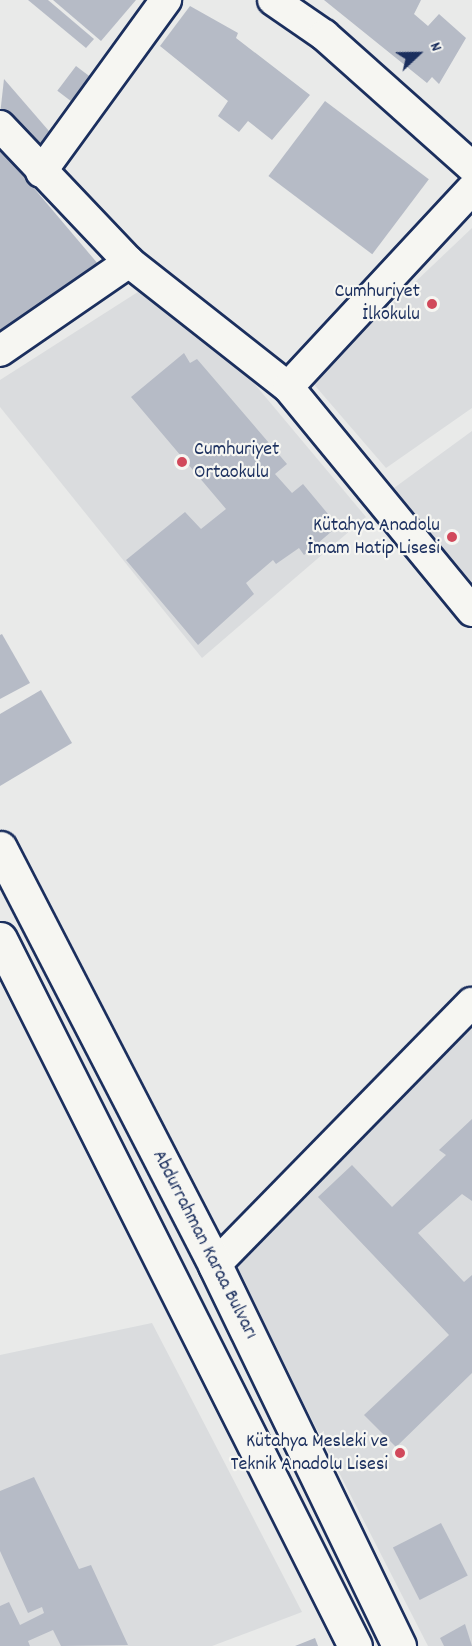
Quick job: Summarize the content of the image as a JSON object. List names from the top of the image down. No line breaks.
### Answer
{"streets":{"main road":["Abdurrahman Karaa Bulvarı"]},"places":["Cumhuriyet İlkokulu","Cumhuriyet Ortaokulu","Kütahya Anadolu İmam Hatip Lisesi","Kütahya Mesleki ve Teknik Anadolu Lisesi"],"north":"right"}
